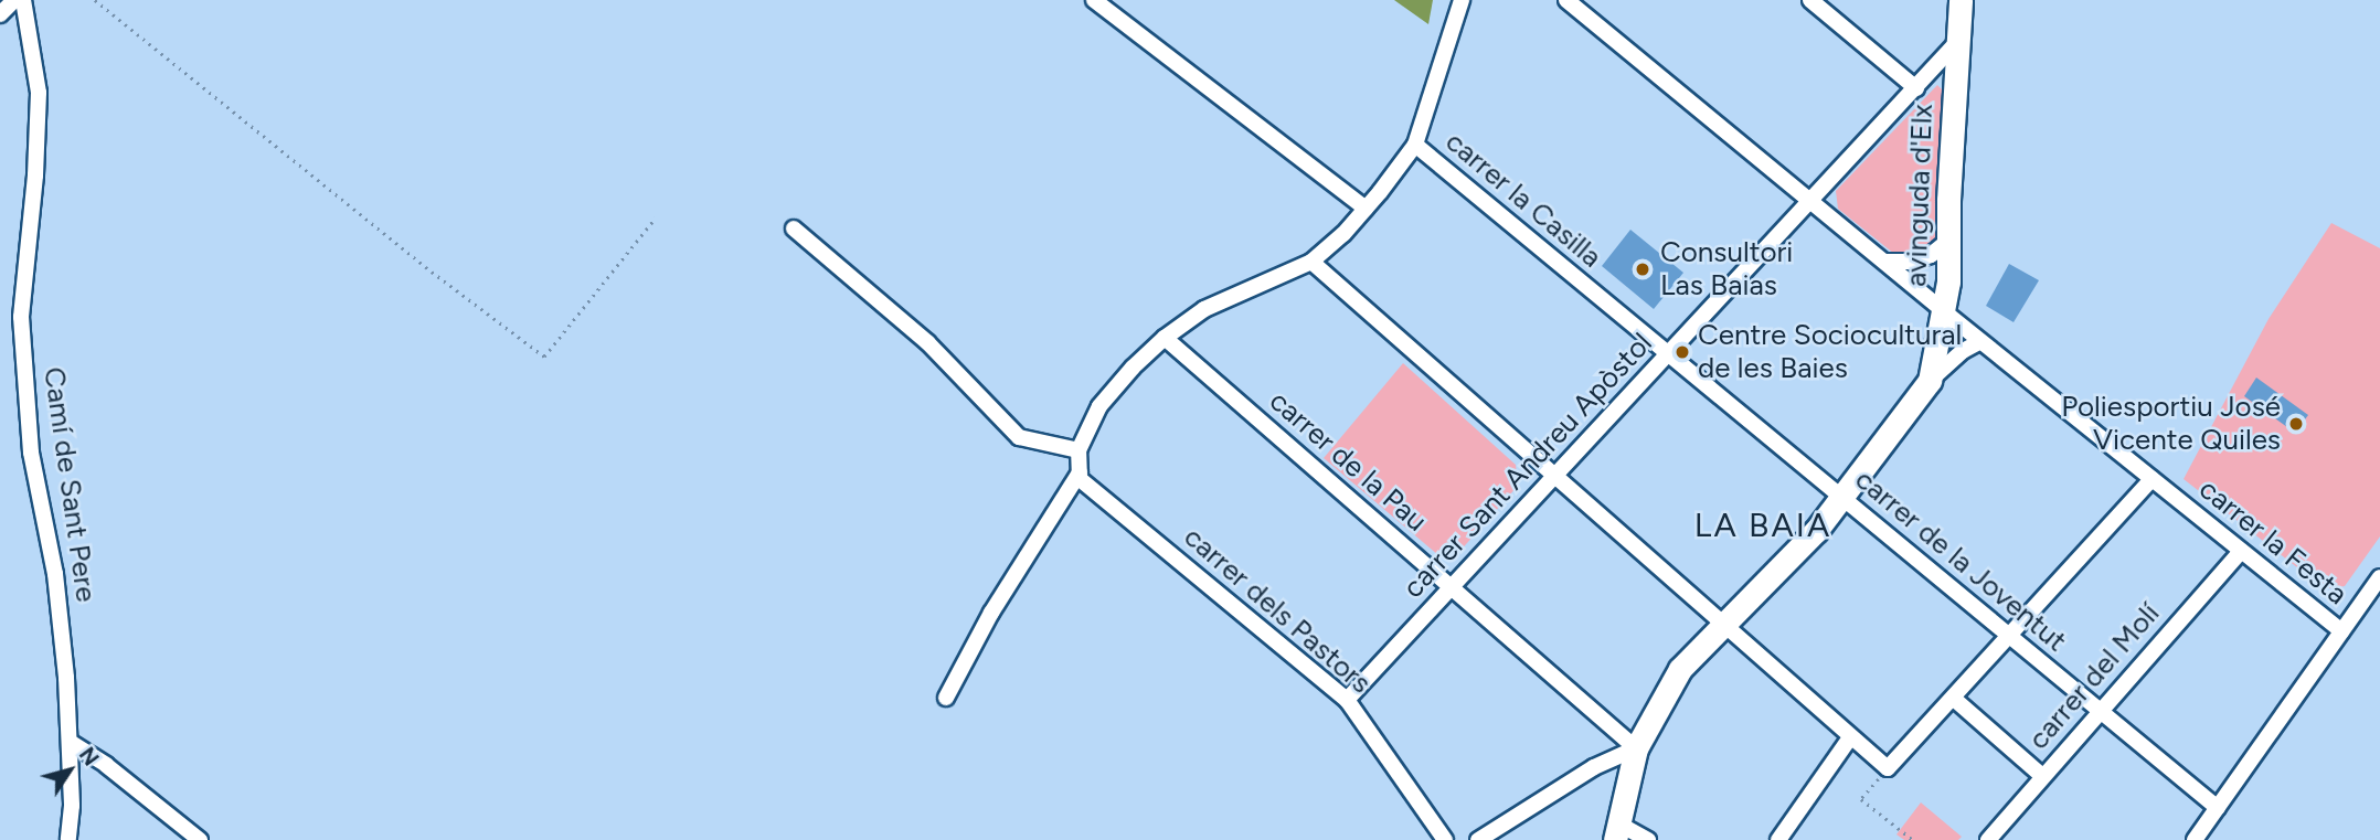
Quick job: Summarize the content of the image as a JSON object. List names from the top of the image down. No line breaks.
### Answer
{"streets":{"main road":["avinguda d'Elx"],"street":["carrer la Casilla","carrer de la Pau","carrer Sant Andreu Apòstol","Camí de Sant Pere","carrer la Festa","carrer de la Joventut","carrer dels Pastors","carrer del Molí"]},"crossings":[["avinguda d'Elx","carrer de la Pau"],["avinguda d'Elx","carrer Sant Andreu Apòstol"],["avinguda d'Elx","carrer la Festa"],["avinguda d'Elx","carrer de la Joventut"],["carrer la Casilla","carrer Sant Andreu Apòstol"],["carrer la Casilla","carrer de la Joventut"],["carrer de la Pau","carrer Sant Andreu Apòstol"],["carrer Sant Andreu Apòstol","carrer la Festa"],["carrer Sant Andreu Apòstol","carrer de la Joventut"],["carrer Sant Andreu Apòstol","carrer dels Pastors"],["carrer la Festa","carrer del Molí"],["carrer de la Joventut","carrer del Molí"]],"districts":["LA BAIA"],"places":["Consultori Las Baias","Centre Sociocultural de les Baies","Poliesportiu José Vicente Quiles"],"north":"top right"}
